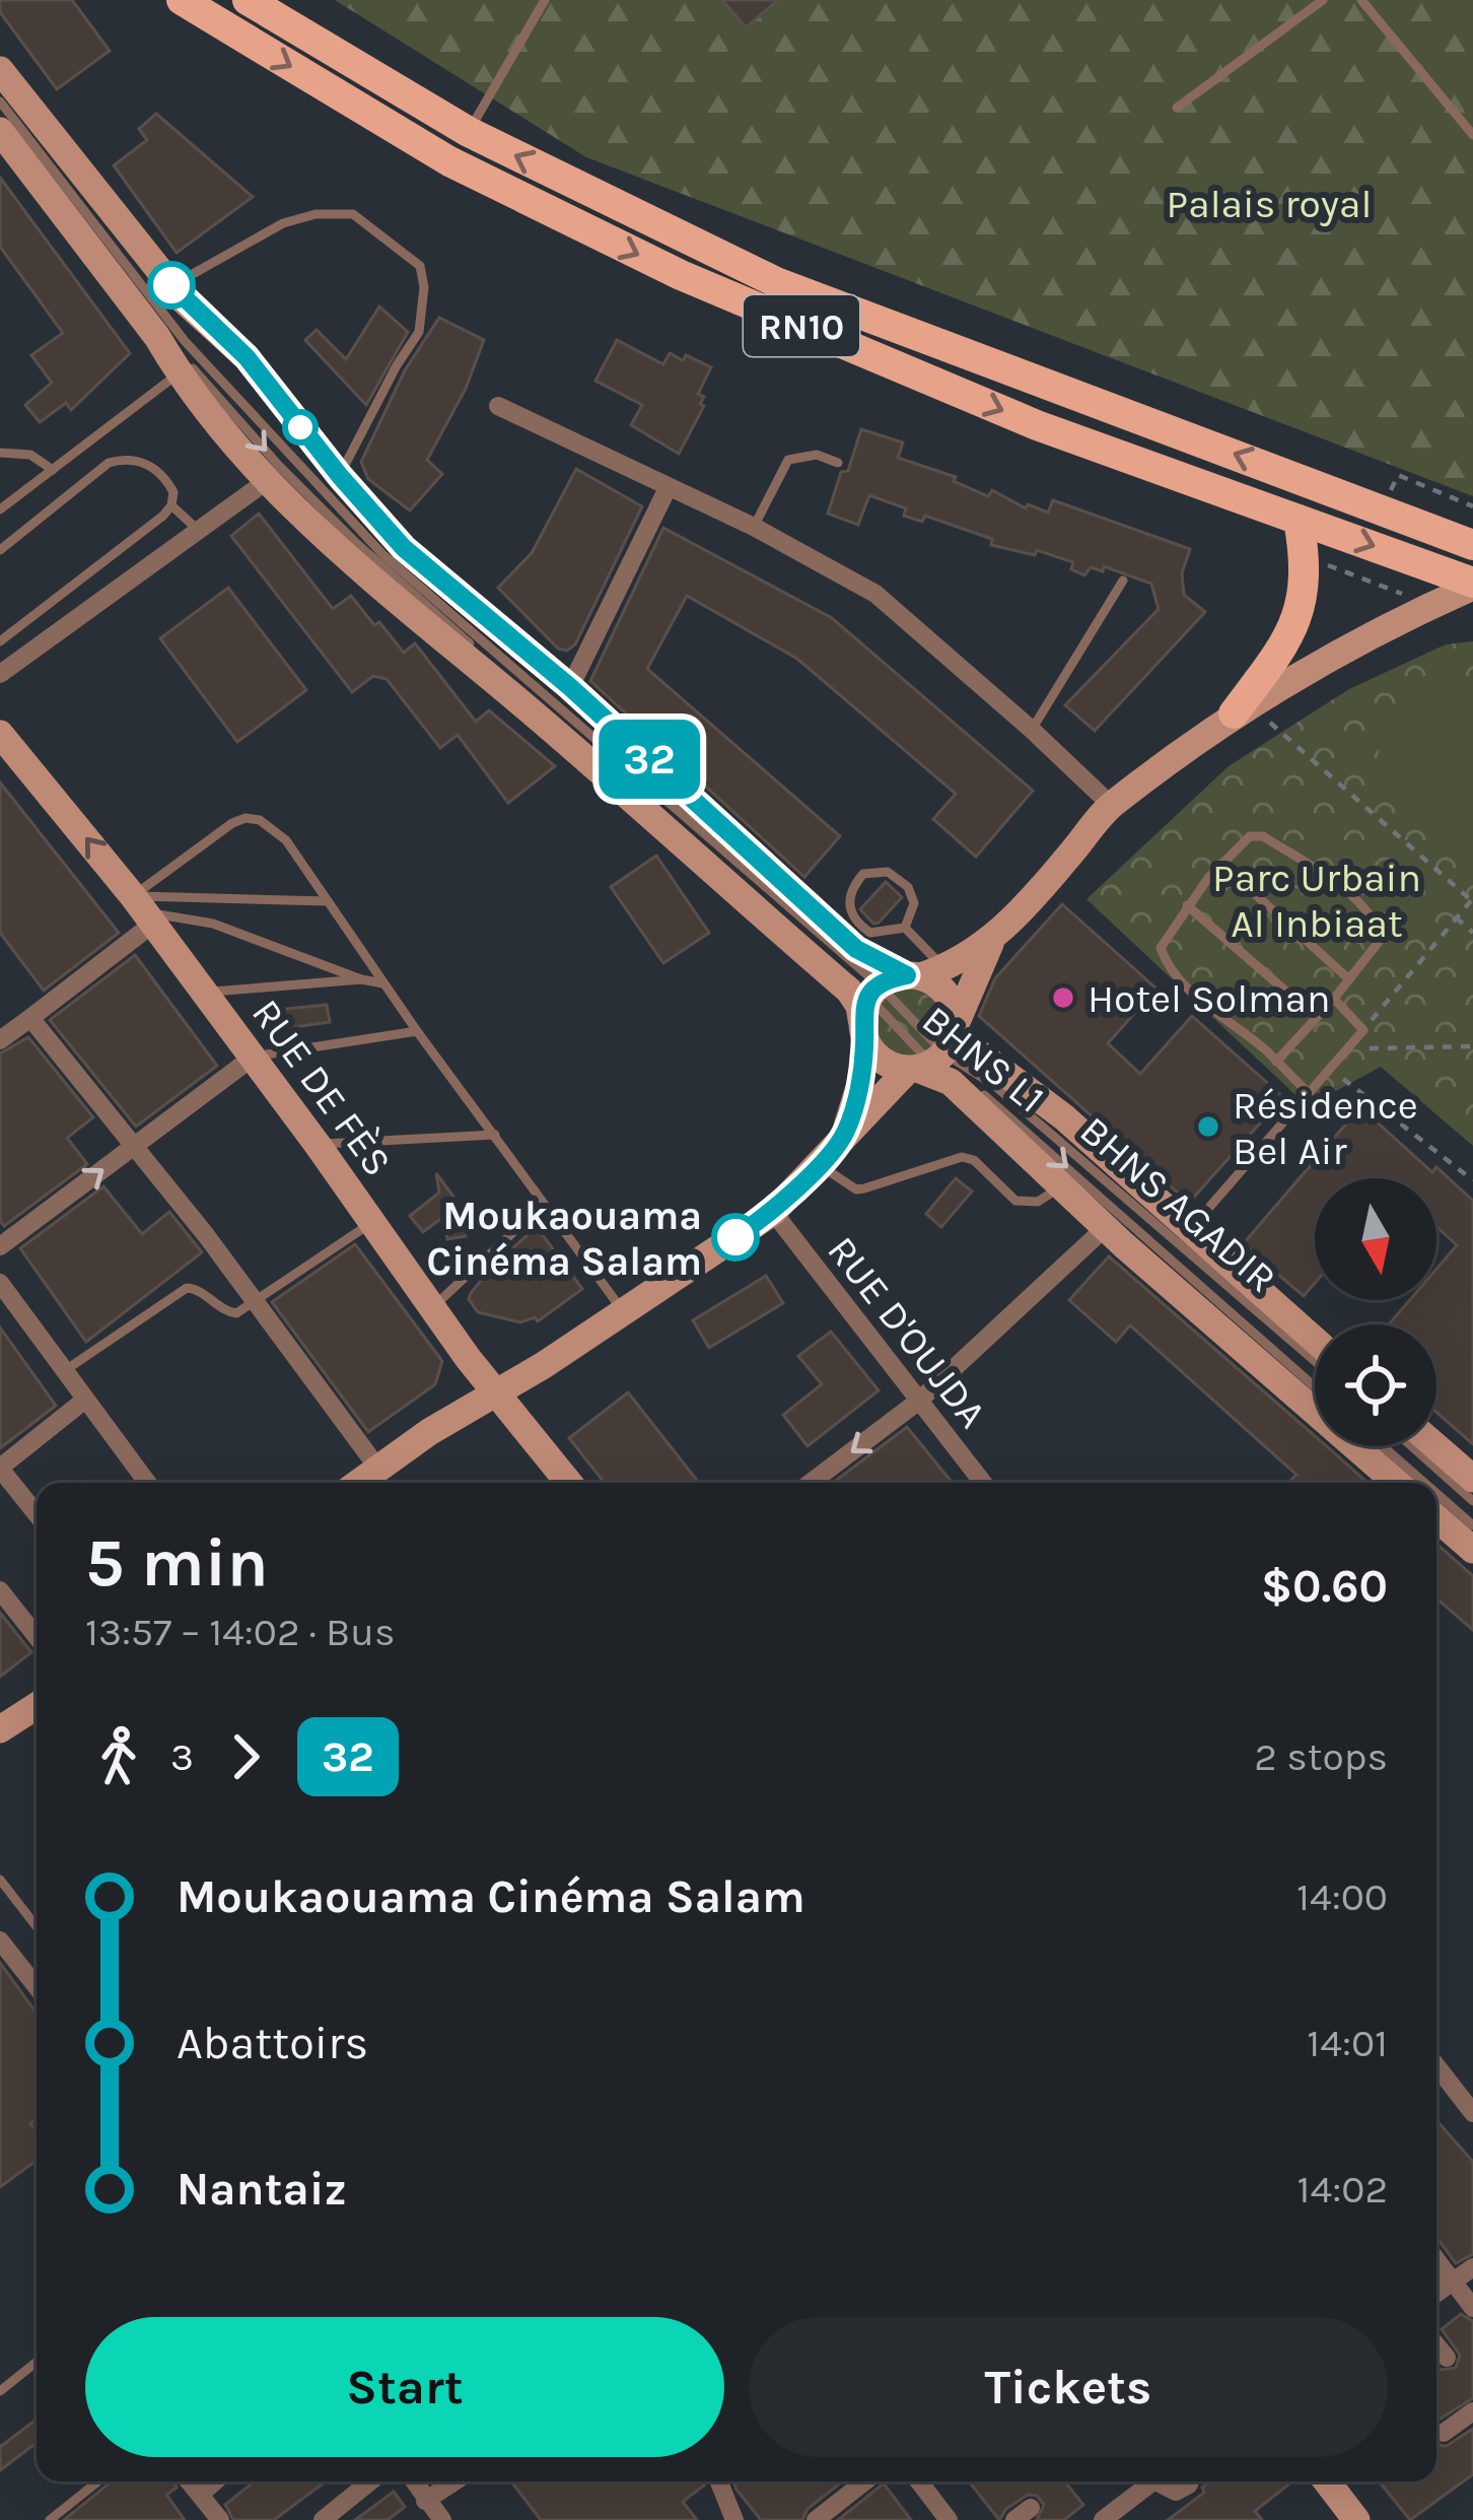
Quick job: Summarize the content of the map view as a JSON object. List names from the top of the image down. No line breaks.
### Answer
{"streets":{"main road":["RN10"],"street":["RUE DE FÈS","RUE D'OUJDA"],"lane":["BHNS L1","BHNS AGADIR"]},"crossings":[["BHNS L1","BHNS AGADIR"]],"one_way":["BHNS L1"],"parks":["Palais royal","Parc Urbain Al Inbiaat"],"places":["Hotel Solman","Résidence Bel Air","Moukaouama Cinéma Salam"],"lines":["bus line 32"],"north":"bottom","page":{"on_map":"32","heading":["5 min","13:57 – 14:02 · Bus","$0.60"],"legs":["3","32","2 stops"],"list":[{"name":"Moukaouama Cinéma Salam","value":"14:00"},{"name":"Abattoirs","value":"14:01"},{"name":"Nantaiz","value":"14:02"}],"buttons":["Start","Tickets"]}}
